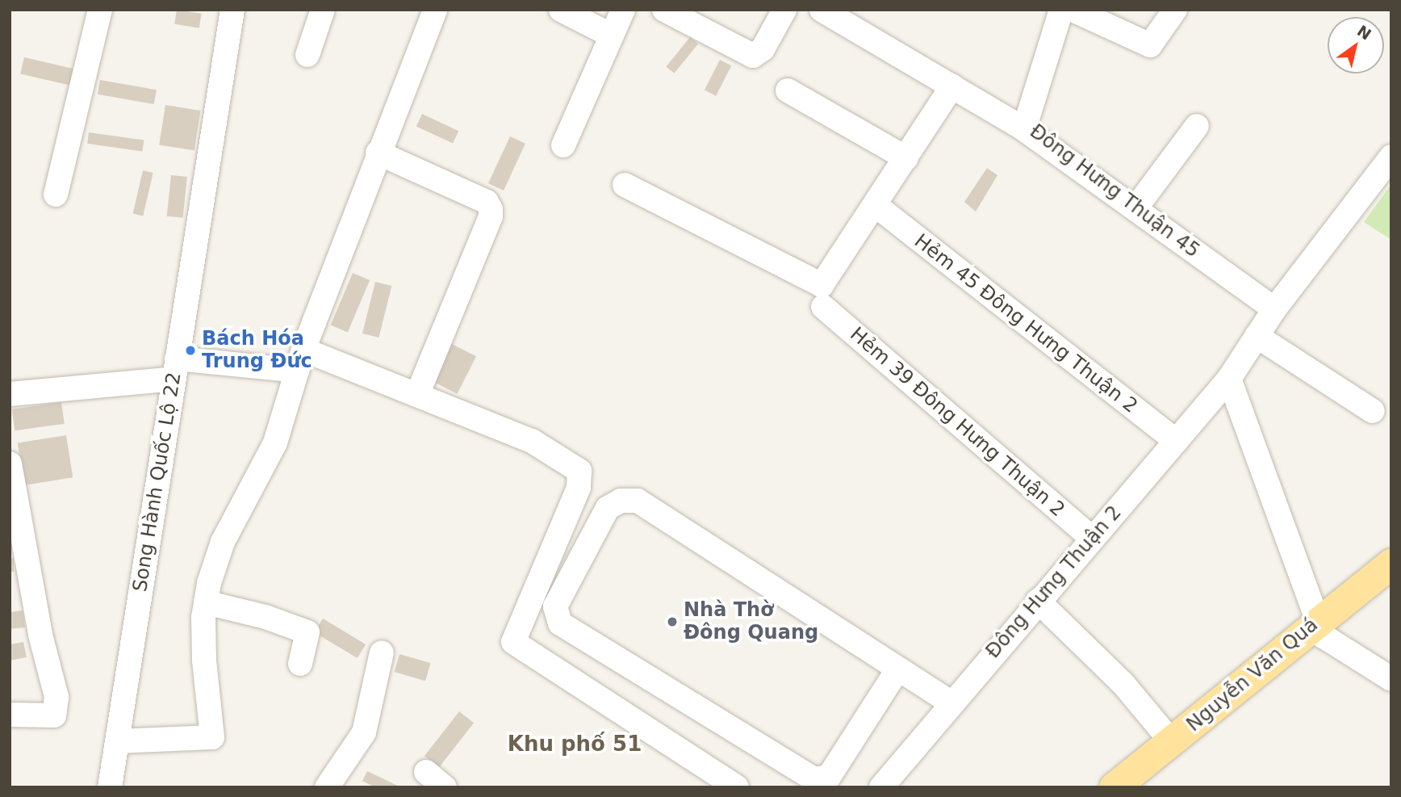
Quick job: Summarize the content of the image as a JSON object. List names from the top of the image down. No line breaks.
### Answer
{"streets":{"main road":["Nguyễn Văn Quá"],"street":["Đông Hưng Thuận 45","Hẻm 45 Đông Hưng Thuận 2","Hẻm 39 Đông Hưng Thuận 2","Song Hành Quốc Lộ 22","Đông Hưng Thuận 2"]},"crossings":[["Đông Hưng Thuận 45","Đông Hưng Thuận 2"],["Hẻm 45 Đông Hưng Thuận 2","Đông Hưng Thuận 2"],["Hẻm 39 Đông Hưng Thuận 2","Đông Hưng Thuận 2"]],"districts":["Khu phố 51"],"places":["Bách Hóa Trung Đức","Nhà Thờ Đông Quang"],"north":"top right"}
